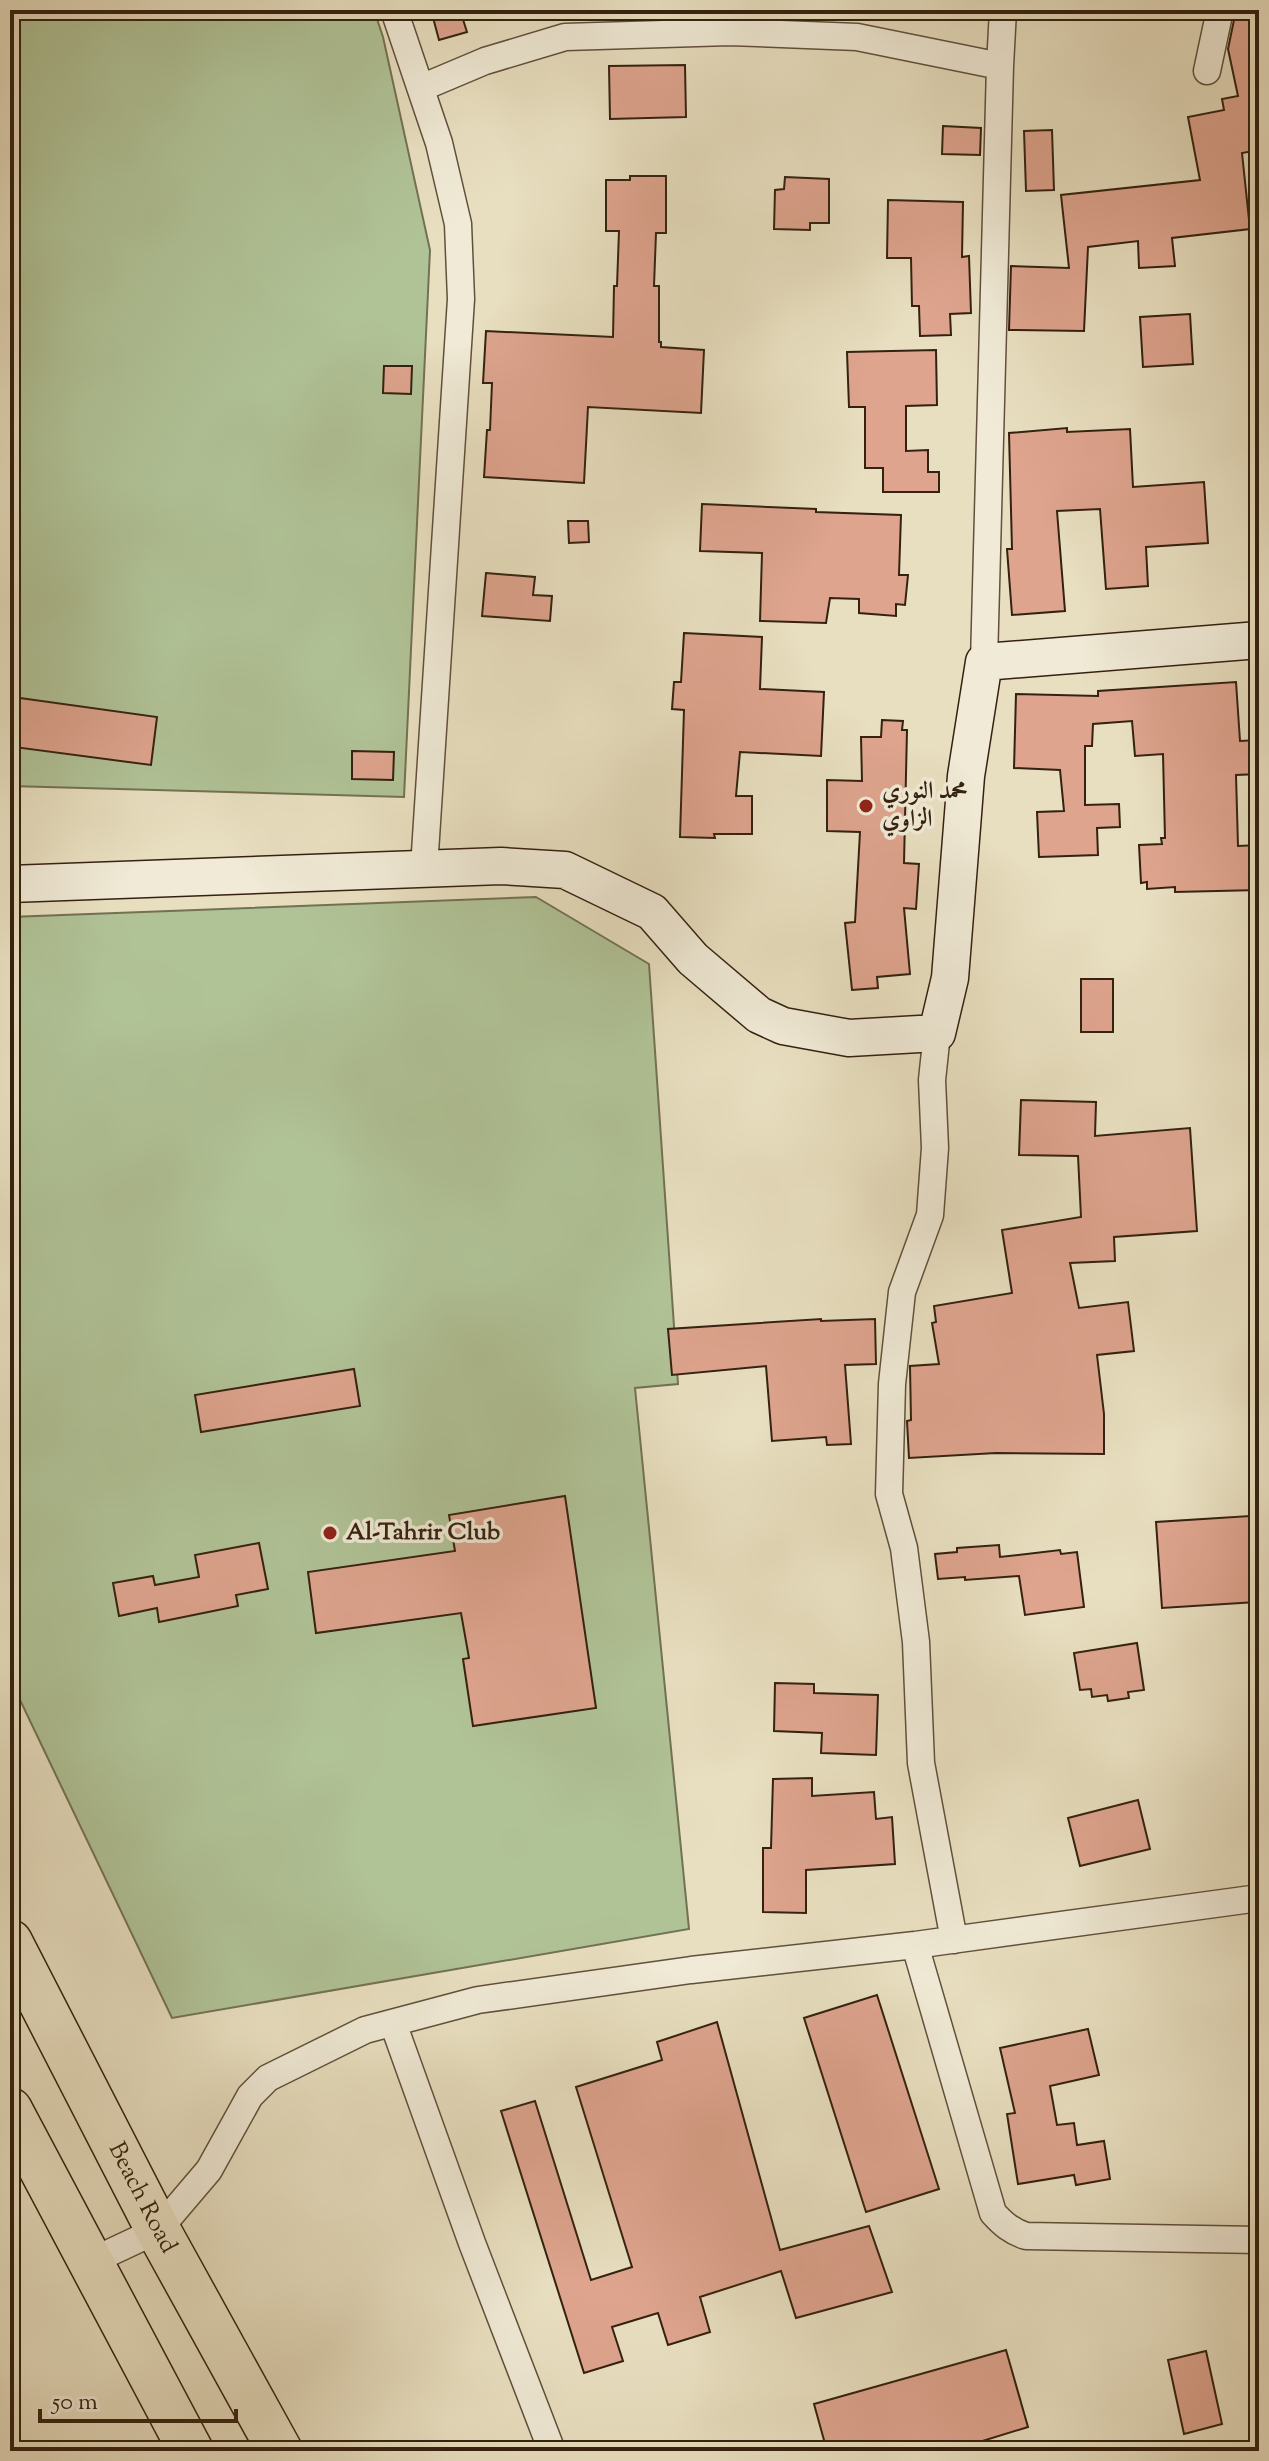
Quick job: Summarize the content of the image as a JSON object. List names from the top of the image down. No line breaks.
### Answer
{"streets":{"highway":["Beach Road"]},"places":["محمد النوري الزاوي","Al-Tahrir Club"],"scale_bar":"50 m"}
